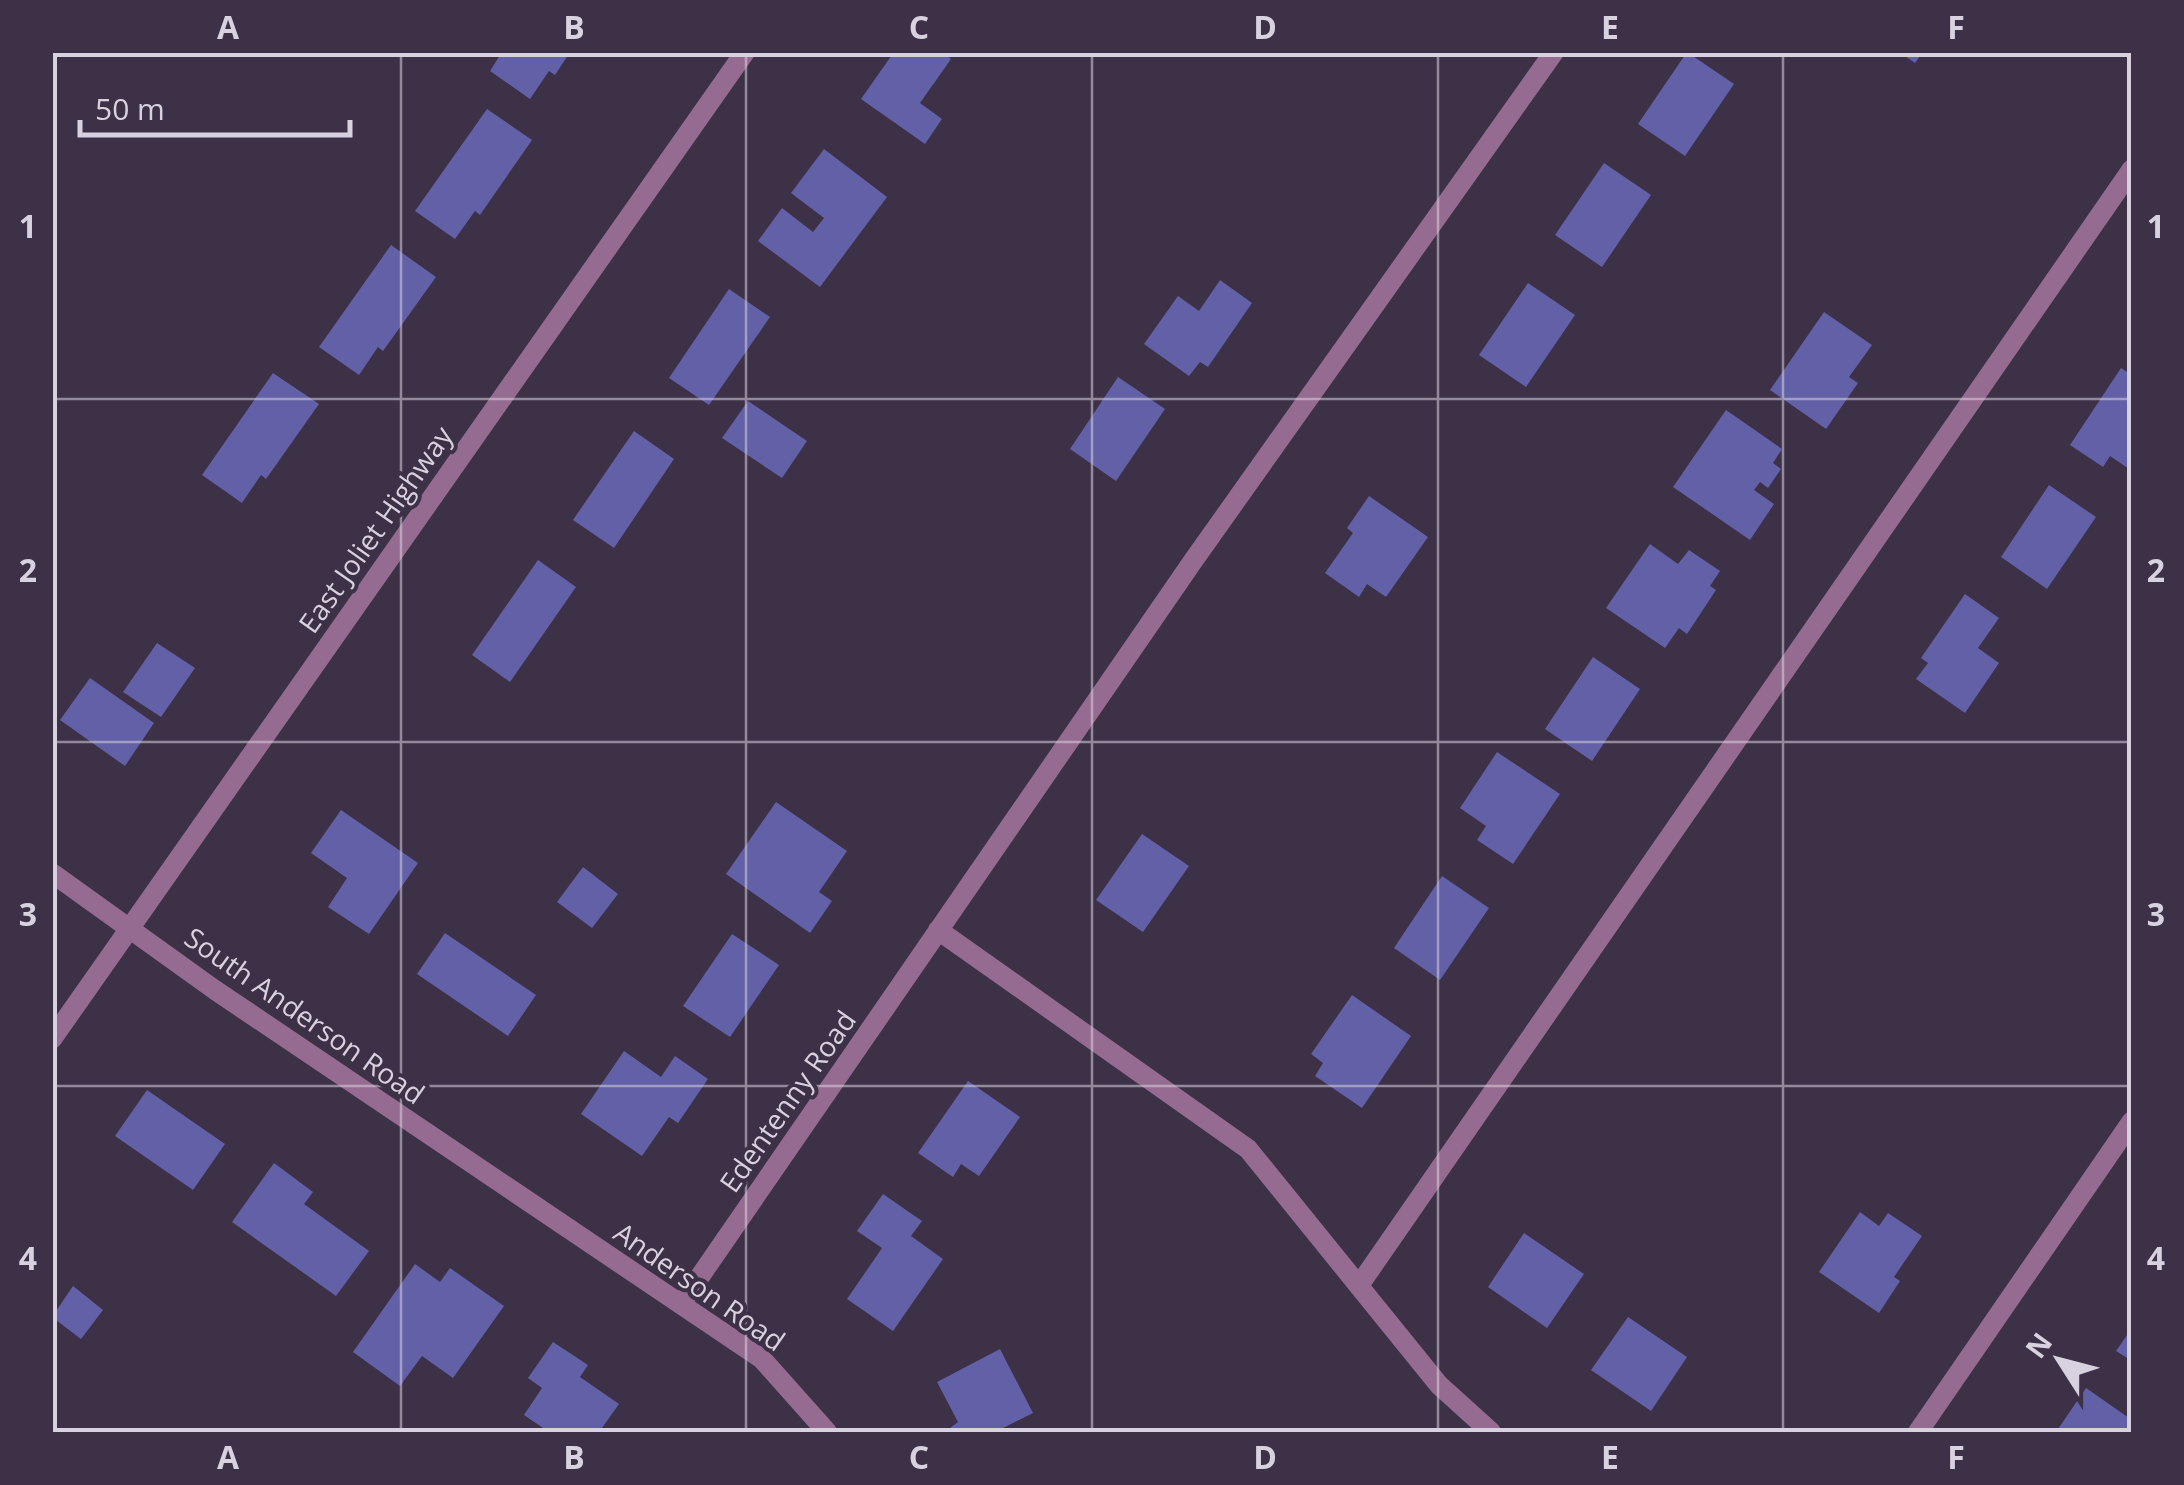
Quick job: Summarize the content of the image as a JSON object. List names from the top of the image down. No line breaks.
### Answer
{"streets":{"street":["East Joliet Highway","South Anderson Road","Edentenny Road","Anderson Road"]},"crossings":[["East Joliet Highway","South Anderson Road"],["South Anderson Road","Anderson Road"],["Edentenny Road","Anderson Road"]],"scale_bar":"50 m","north":"top left","grid":{"columns":["A","B","C","D","E","F"],"rows":["1","2","3","4"]}}
